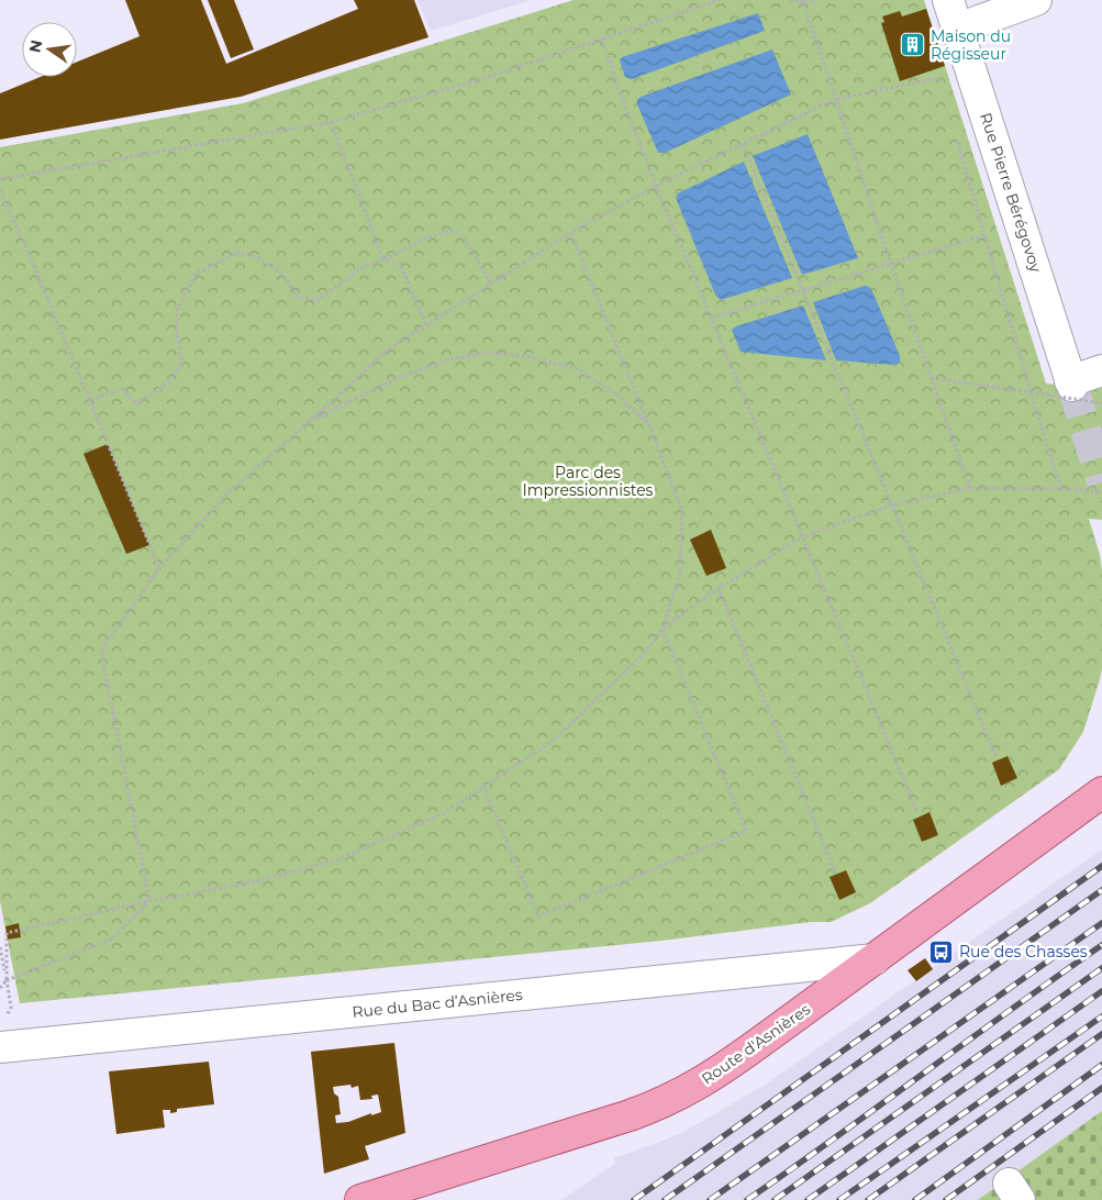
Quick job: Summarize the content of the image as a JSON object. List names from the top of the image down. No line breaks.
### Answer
{"streets":{"main road":["Route d'Asnières"],"street":["Rue Pierre Bérégovoy","Rue du Bac d’Asnières"]},"crossings":[["Rue du Bac d’Asnières","Route d'Asnières"]],"parks":["Parc des Impressionnistes"],"places":{"building":["Maison du Régisseur"],"bus stop":["Rue des Chasses"]},"north":"left"}
